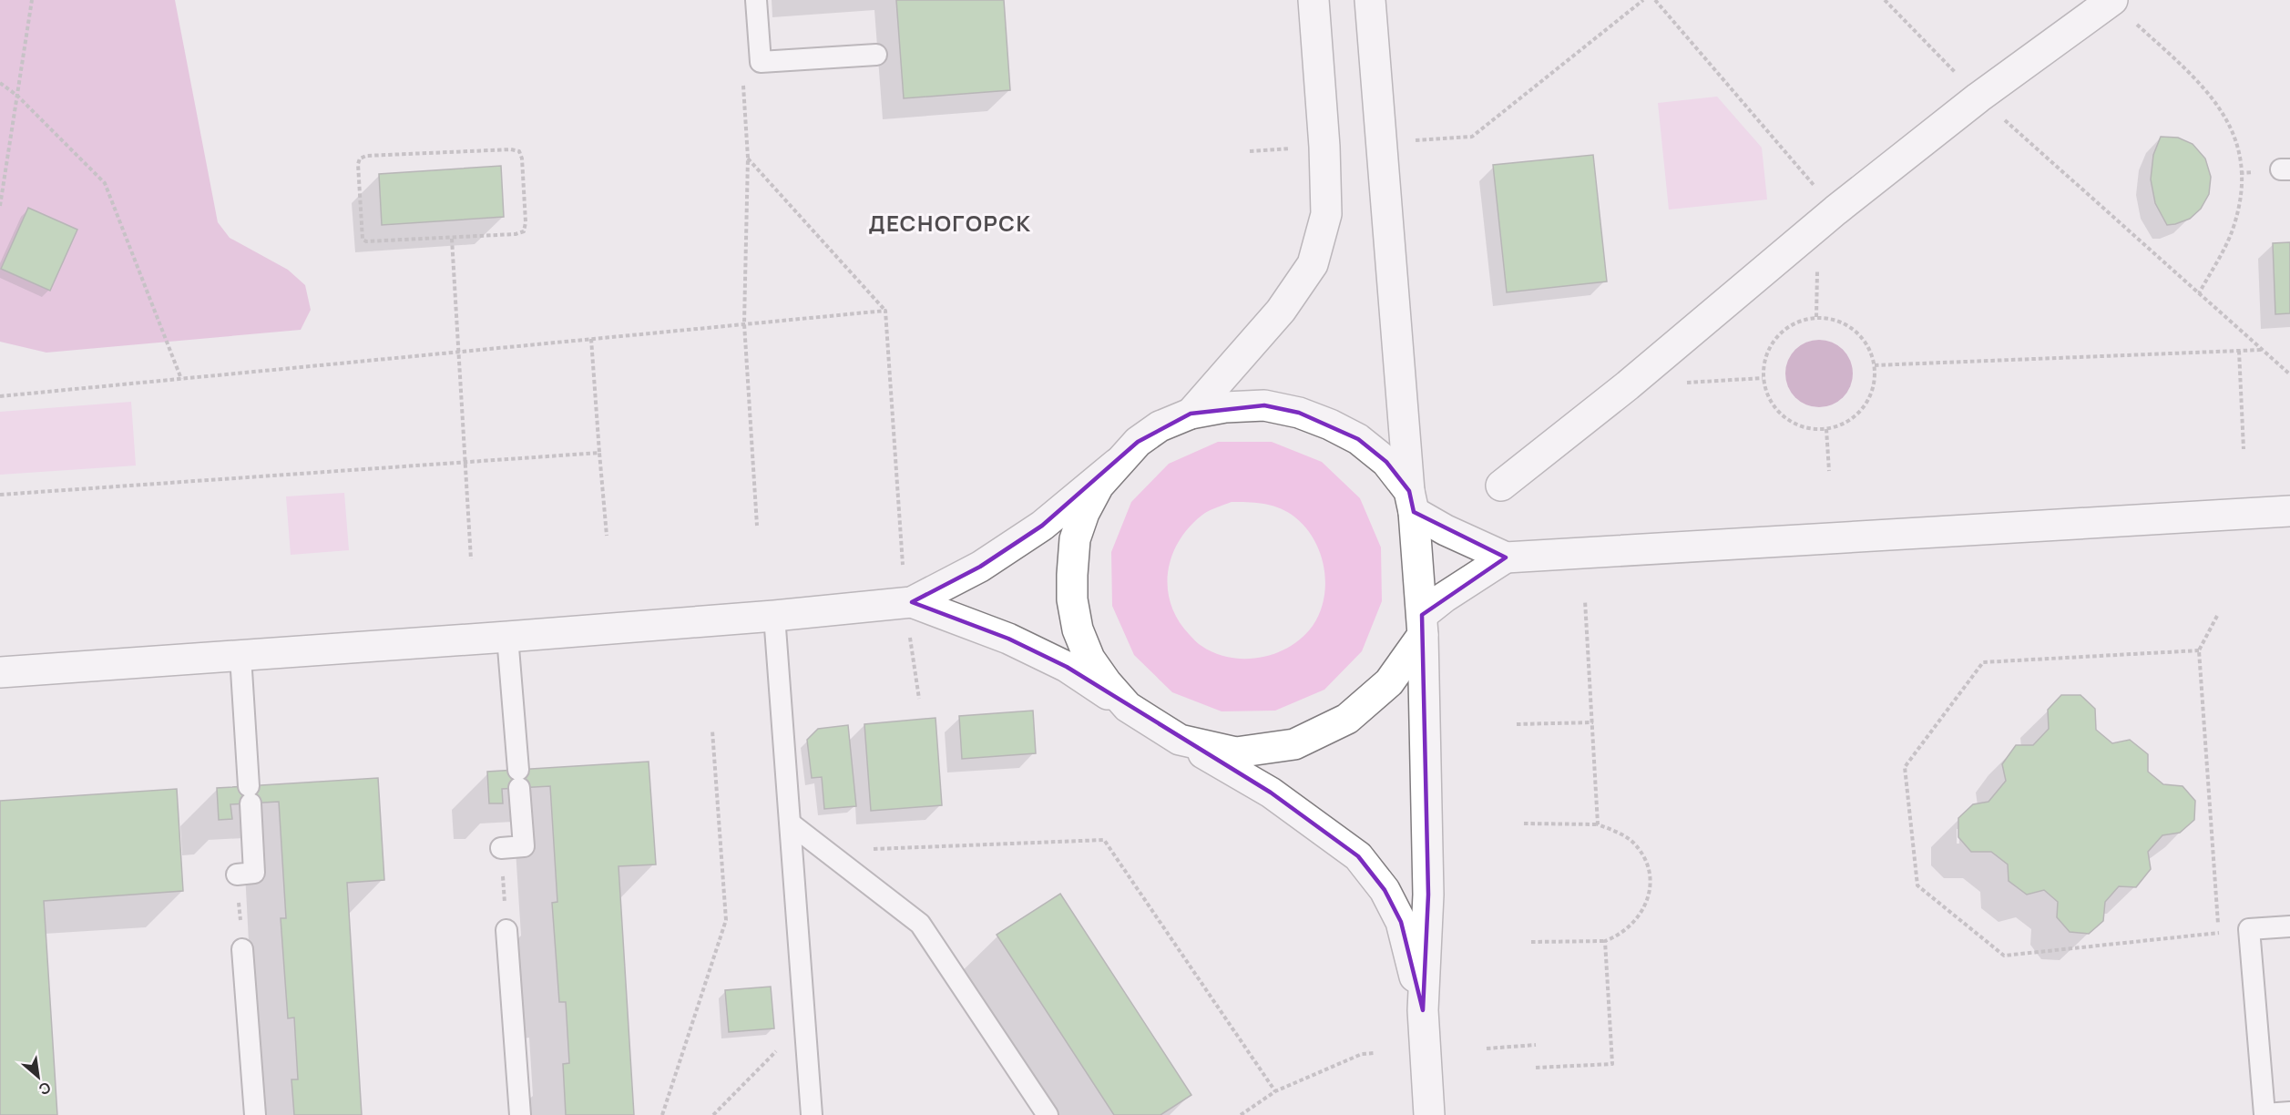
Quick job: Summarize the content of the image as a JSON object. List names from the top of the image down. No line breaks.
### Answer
{"districts":["ДЕСНОГОРСК"],"north":"bottom right"}
